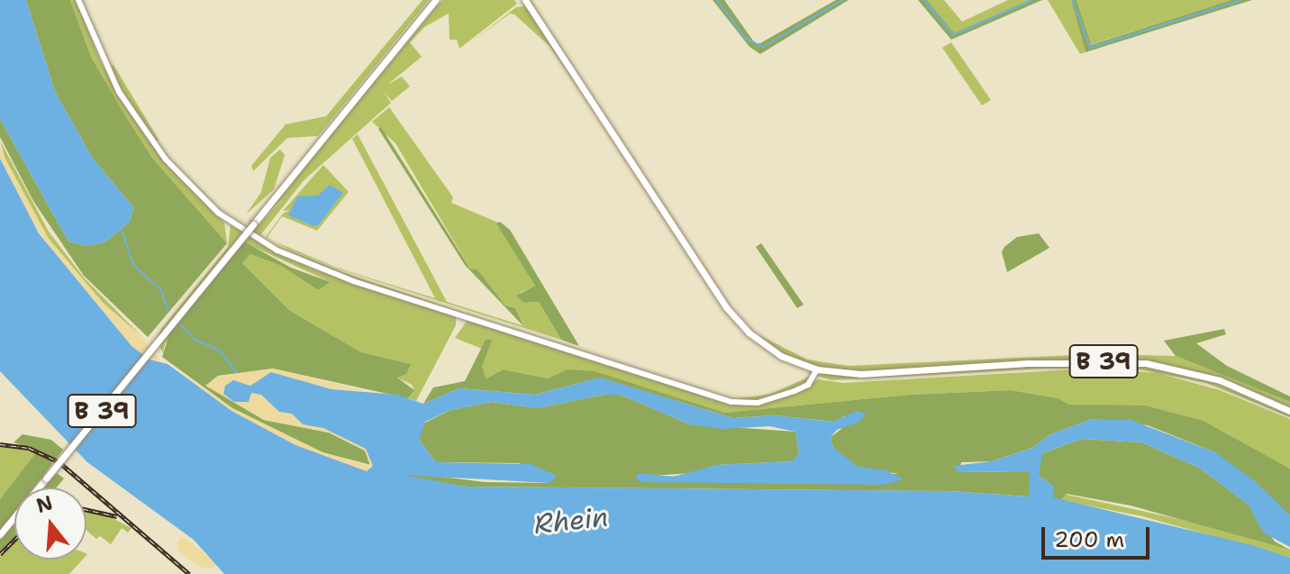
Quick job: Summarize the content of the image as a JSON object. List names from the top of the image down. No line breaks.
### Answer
{"streets":{"main road":["B 39"]},"water":["Rhein"],"scale_bar":"200 m","north":"top"}
